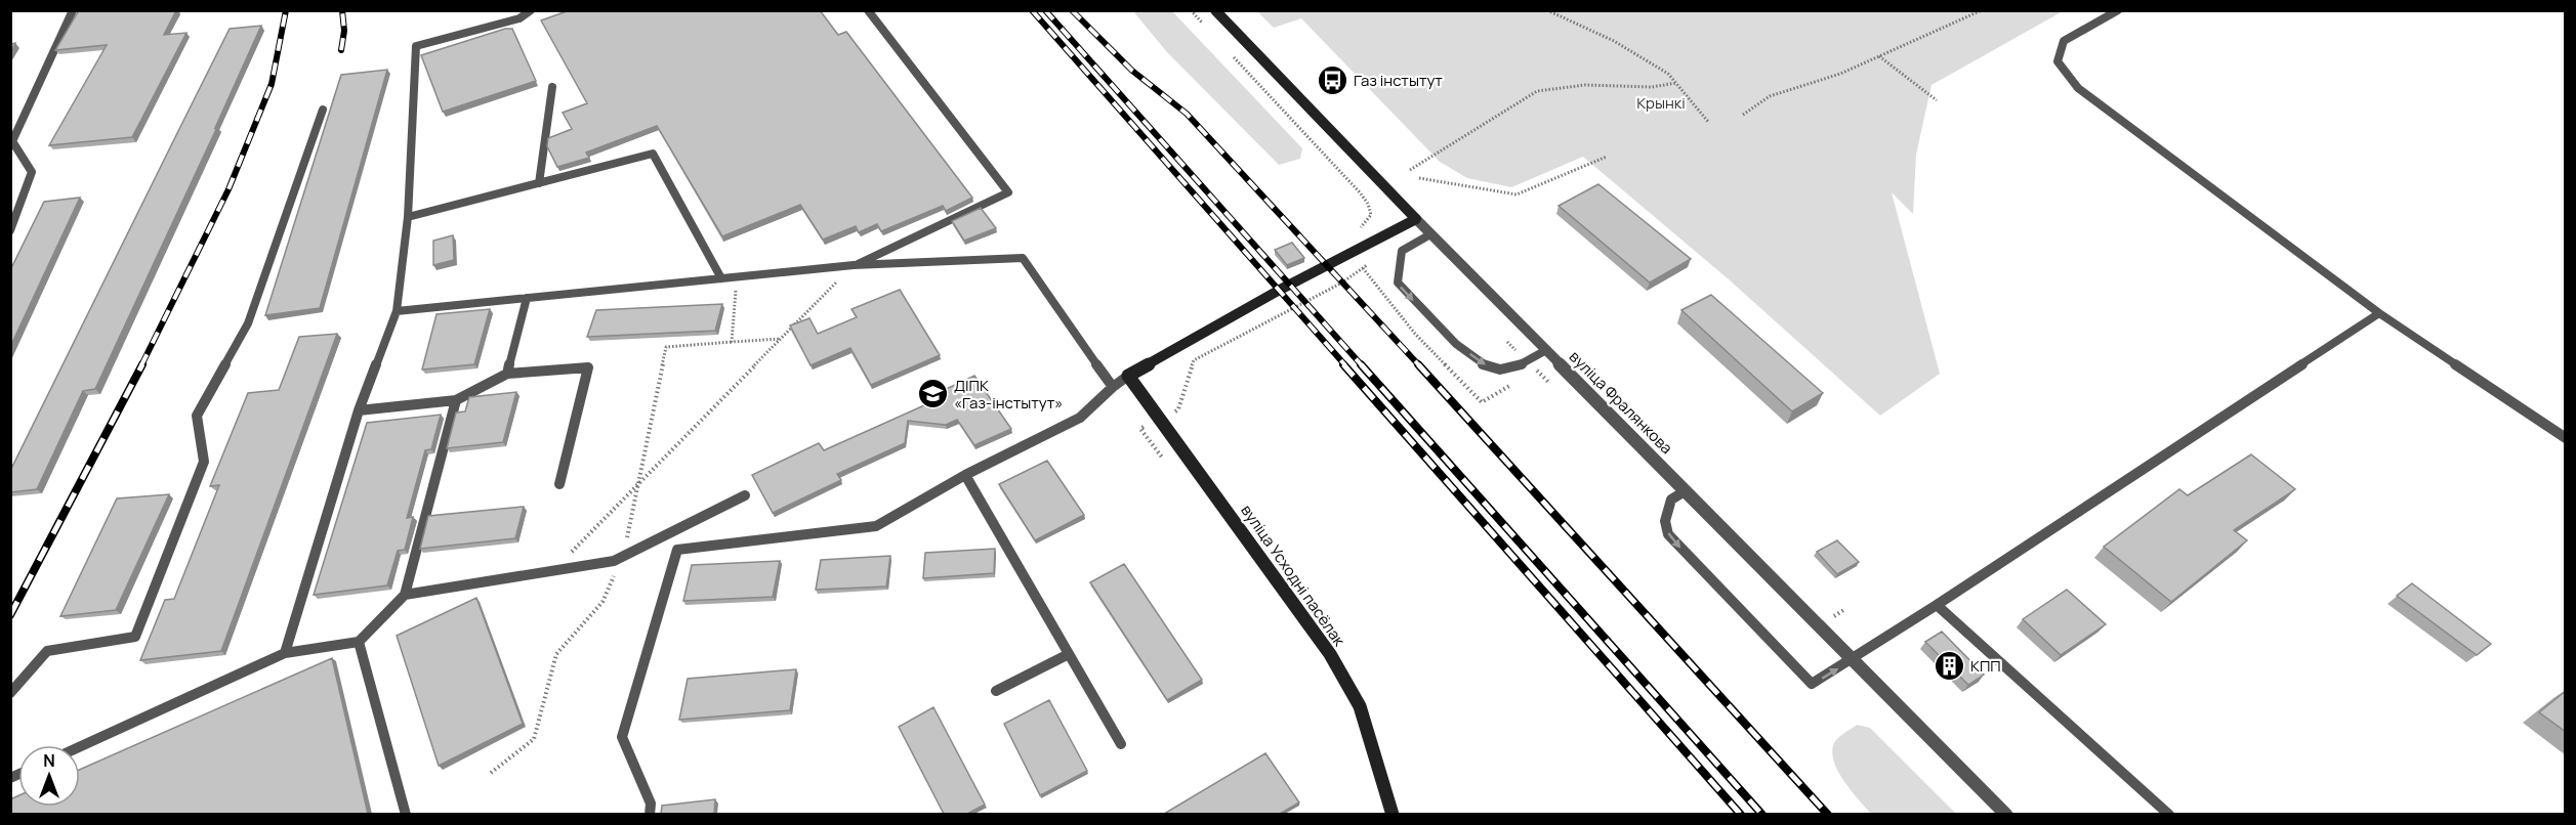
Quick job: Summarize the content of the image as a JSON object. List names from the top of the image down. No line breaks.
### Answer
{"streets":{"main road":["вуліца Фралянкова","вуліца Усходні пасёлак"]},"parks":["Крынкі"],"places":{"bus stop":["Газ інстытут"],"school or university":["ДІПК «Газ-інстытут»"],"building":["КПП"]},"north":"top"}
